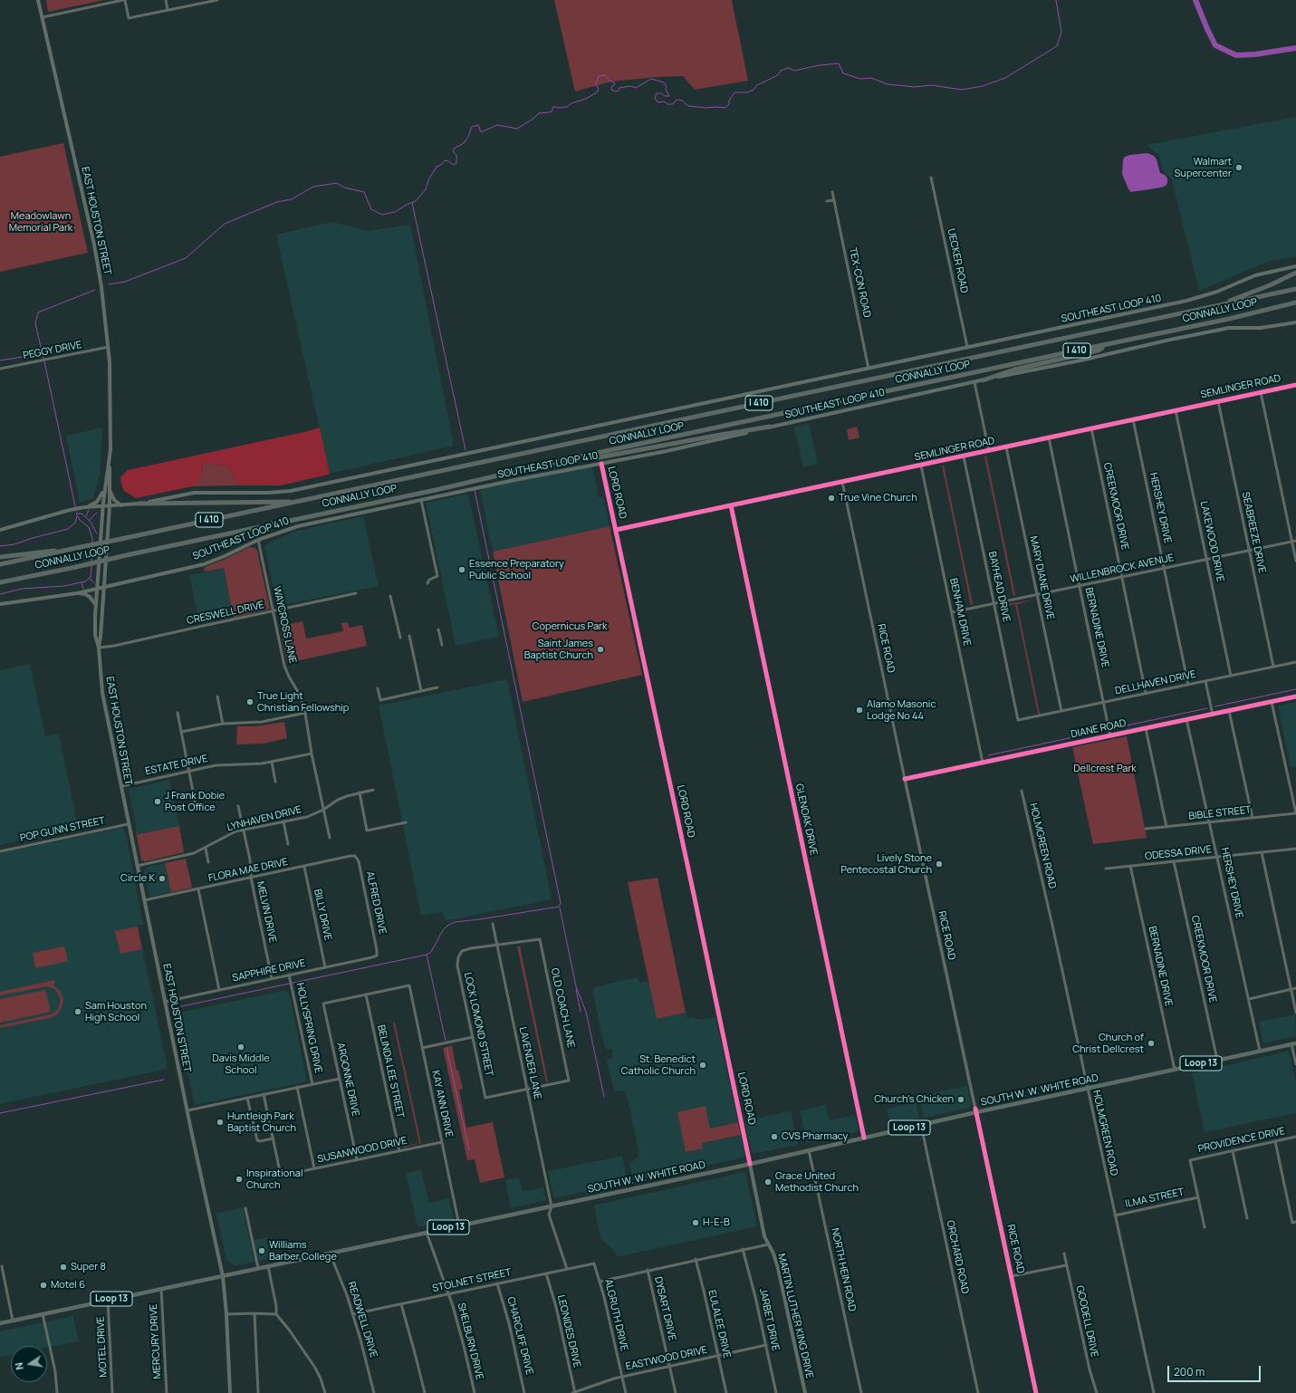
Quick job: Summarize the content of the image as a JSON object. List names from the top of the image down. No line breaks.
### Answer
{"streets":{"highway":["CONNALLY LOOP","I 410"],"main road":["EAST HOUSTON STREET","SOUTHEAST LOOP 410","LORD ROAD","Loop 13","SOUTH W. W. WHITE ROAD","MARTIN LUTHER KING DRIVE"],"street":["UECKER ROAD","TEX-CON ROAD","PEGGY DRIVE","SEMLINGER ROAD","CREEKMOOR DRIVE","HERSHEY DRIVE","SEABREEZE DRIVE","LAKEWOOD DRIVE","WILLENBROCK AVENUE","MARY DIANE DRIVE","BAYHEAD DRIVE","BENHAM DRIVE","CRESWELL DRIVE","WAYCROSS LANE","BERNADINE DRIVE","RICE ROAD","DELLHAVEN DRIVE","DIANE ROAD","ESTATE DRIVE","BIBLE STREET","LYNHAVEN DRIVE","GLENOAK DRIVE","POP GUNN STREET","HOLMGREEN ROAD","ODESSA DRIVE","FLORA MAE DRIVE","ALFRED DRIVE","MELVIN DRIVE","BILLY DRIVE","SAPPHIRE DRIVE","OLD COACH LANE","LOCK LOMOND STREET","HOLLYSPRING DRIVE","LAVENDER LANE","BELINDA LEE STREET","ARGONNE DRIVE","KAY ANN DRIVE","PROVIDENCE DRIVE","SUSANWOOD DRIVE","ILMA STREET","ORCHARD ROAD","NORTH HEIN ROAD","STOLNET STREET","DYSART DRIVE","ALGRUTH DRIVE","READWELL DRIVE","JARBET DRIVE","GOODELL DRIVE","EULALEE DRIVE","LEONIDES DRIVE","CHARCLIFF DRIVE","MERCURY DRIVE","SHELBURN DRIVE","MOTEL DRIVE","EASTWOOD DRIVE"]},"crossings":[["EAST HOUSTON STREET","SOUTHEAST LOOP 410"],["EAST HOUSTON STREET","PEGGY DRIVE"],["EAST HOUSTON STREET","CRESWELL DRIVE"],["EAST HOUSTON STREET","ESTATE DRIVE"],["EAST HOUSTON STREET","LYNHAVEN DRIVE"],["EAST HOUSTON STREET","POP GUNN STREET"],["EAST HOUSTON STREET","FLORA MAE DRIVE"],["EAST HOUSTON STREET","SAPPHIRE DRIVE"],["EAST HOUSTON STREET","SOUTH W. W. WHITE ROAD"],["UECKER ROAD","SOUTHEAST LOOP 410"],["TEX-CON ROAD","SOUTHEAST LOOP 410"],["SOUTHEAST LOOP 410","LORD ROAD"],["SOUTHEAST LOOP 410","WAYCROSS LANE"],["SEMLINGER ROAD","LORD ROAD"],["SEMLINGER ROAD","CREEKMOOR DRIVE"],["SEMLINGER ROAD","HERSHEY DRIVE"],["SEMLINGER ROAD","SEABREEZE DRIVE"],["SEMLINGER ROAD","LAKEWOOD DRIVE"],["SEMLINGER ROAD","MARY DIANE DRIVE"],["SEMLINGER ROAD","BAYHEAD DRIVE"],["SEMLINGER ROAD","BENHAM DRIVE"],["SEMLINGER ROAD","BERNADINE DRIVE"],["SEMLINGER ROAD","RICE ROAD"],["SEMLINGER ROAD","GLENOAK DRIVE"],["LORD ROAD","SOUTH W. W. WHITE ROAD"],["LORD ROAD","MARTIN LUTHER KING DRIVE"],["CREEKMOOR DRIVE","WILLENBROCK AVENUE"],["CREEKMOOR DRIVE","DELLHAVEN DRIVE"],["CREEKMOOR DRIVE","ODESSA DRIVE"],["CREEKMOOR DRIVE","SOUTH W. W. WHITE ROAD"],["HERSHEY DRIVE","WILLENBROCK AVENUE"],["HERSHEY DRIVE","DELLHAVEN DRIVE"],["HERSHEY DRIVE","DIANE ROAD"],["HERSHEY DRIVE","BIBLE STREET"],["HERSHEY DRIVE","ODESSA DRIVE"],["HERSHEY DRIVE","SOUTH W. W. WHITE ROAD"],["SEABREEZE DRIVE","WILLENBROCK AVENUE"],["SEABREEZE DRIVE","DELLHAVEN DRIVE"],["LAKEWOOD DRIVE","WILLENBROCK AVENUE"],["LAKEWOOD DRIVE","DELLHAVEN DRIVE"],["WILLENBROCK AVENUE","MARY DIANE DRIVE"],["WILLENBROCK AVENUE","BAYHEAD DRIVE"],["WILLENBROCK AVENUE","BENHAM DRIVE"],["WILLENBROCK AVENUE","BERNADINE DRIVE"],["MARY DIANE DRIVE","DELLHAVEN DRIVE"],["BAYHEAD DRIVE","DELLHAVEN DRIVE"],["BENHAM DRIVE","DIANE ROAD"],["CRESWELL DRIVE","WAYCROSS LANE"],["WAYCROSS LANE","ESTATE DRIVE"],["WAYCROSS LANE","LYNHAVEN DRIVE"],["BERNADINE DRIVE","DELLHAVEN DRIVE"],["BERNADINE DRIVE","DIANE ROAD"],["BERNADINE DRIVE","ODESSA DRIVE"],["BERNADINE DRIVE","SOUTH W. W. WHITE ROAD"],["RICE ROAD","DIANE ROAD"],["RICE ROAD","SOUTH W. W. WHITE ROAD"],["LYNHAVEN DRIVE","MELVIN DRIVE"],["GLENOAK DRIVE","SOUTH W. W. WHITE ROAD"],["HOLMGREEN ROAD","SOUTH W. W. WHITE ROAD"],["HOLMGREEN ROAD","ILMA STREET"],["FLORA MAE DRIVE","ALFRED DRIVE"],["FLORA MAE DRIVE","MELVIN DRIVE"],["FLORA MAE DRIVE","BILLY DRIVE"],["ALFRED DRIVE","SAPPHIRE DRIVE"],["MELVIN DRIVE","SAPPHIRE DRIVE"],["BILLY DRIVE","SAPPHIRE DRIVE"],["SAPPHIRE DRIVE","HOLLYSPRING DRIVE"],["OLD COACH LANE","LOCK LOMOND STREET"],["OLD COACH LANE","LAVENDER LANE"],["LOCK LOMOND STREET","LAVENDER LANE"],["LAVENDER LANE","SOUTH W. W. WHITE ROAD"],["BELINDA LEE STREET","ARGONNE DRIVE"],["BELINDA LEE STREET","KAY ANN DRIVE"],["BELINDA LEE STREET","SUSANWOOD DRIVE"],["ARGONNE DRIVE","KAY ANN DRIVE"],["ARGONNE DRIVE","SUSANWOOD DRIVE"],["SOUTH W. W. WHITE ROAD","KAY ANN DRIVE"],["SOUTH W. W. WHITE ROAD","ORCHARD ROAD"],["SOUTH W. W. WHITE ROAD","NORTH HEIN ROAD"],["SOUTH W. W. WHITE ROAD","READWELL DRIVE"],["SOUTH W. W. WHITE ROAD","MERCURY DRIVE"],["SOUTH W. W. WHITE ROAD","SHELBURN DRIVE"],["SOUTH W. W. WHITE ROAD","MOTEL DRIVE"],["KAY ANN DRIVE","SUSANWOOD DRIVE"],["PROVIDENCE DRIVE","ILMA STREET"],["STOLNET STREET","ALGRUTH DRIVE"],["STOLNET STREET","READWELL DRIVE"],["STOLNET STREET","LEONIDES DRIVE"],["STOLNET STREET","CHARCLIFF DRIVE"],["STOLNET STREET","SHELBURN DRIVE"],["DYSART DRIVE","EASTWOOD DRIVE"],["ALGRUTH DRIVE","EASTWOOD DRIVE"],["JARBET DRIVE","EASTWOOD DRIVE"],["EULALEE DRIVE","EASTWOOD DRIVE"],["LEONIDES DRIVE","EASTWOOD DRIVE"]],"parks":["Meadowlawn Memorial Park","Copernicus Park","Dellcrest Park"],"places":["Walmart Supercenter","True Vine Church","Essence Preparatory Public School","Saint James Baptist Church","True Light Christian Fellowship","Alamo Masonic Lodge No 44","J Frank Dobie Post Office","Lively Stone Pentecostal Church","Circle K","Sam Houston High School","Church of Christ Dellcrest","Davis Middle School","St. Benedict Catholic Church","Church's Chicken","Huntleigh Park Baptist Church","CVS Pharmacy","Inspirational Church","Grace United Methodist Church","H-E-B","Williams Barber College","Super 8","Motel 6"],"scale_bar":"200 m","north":"left"}
